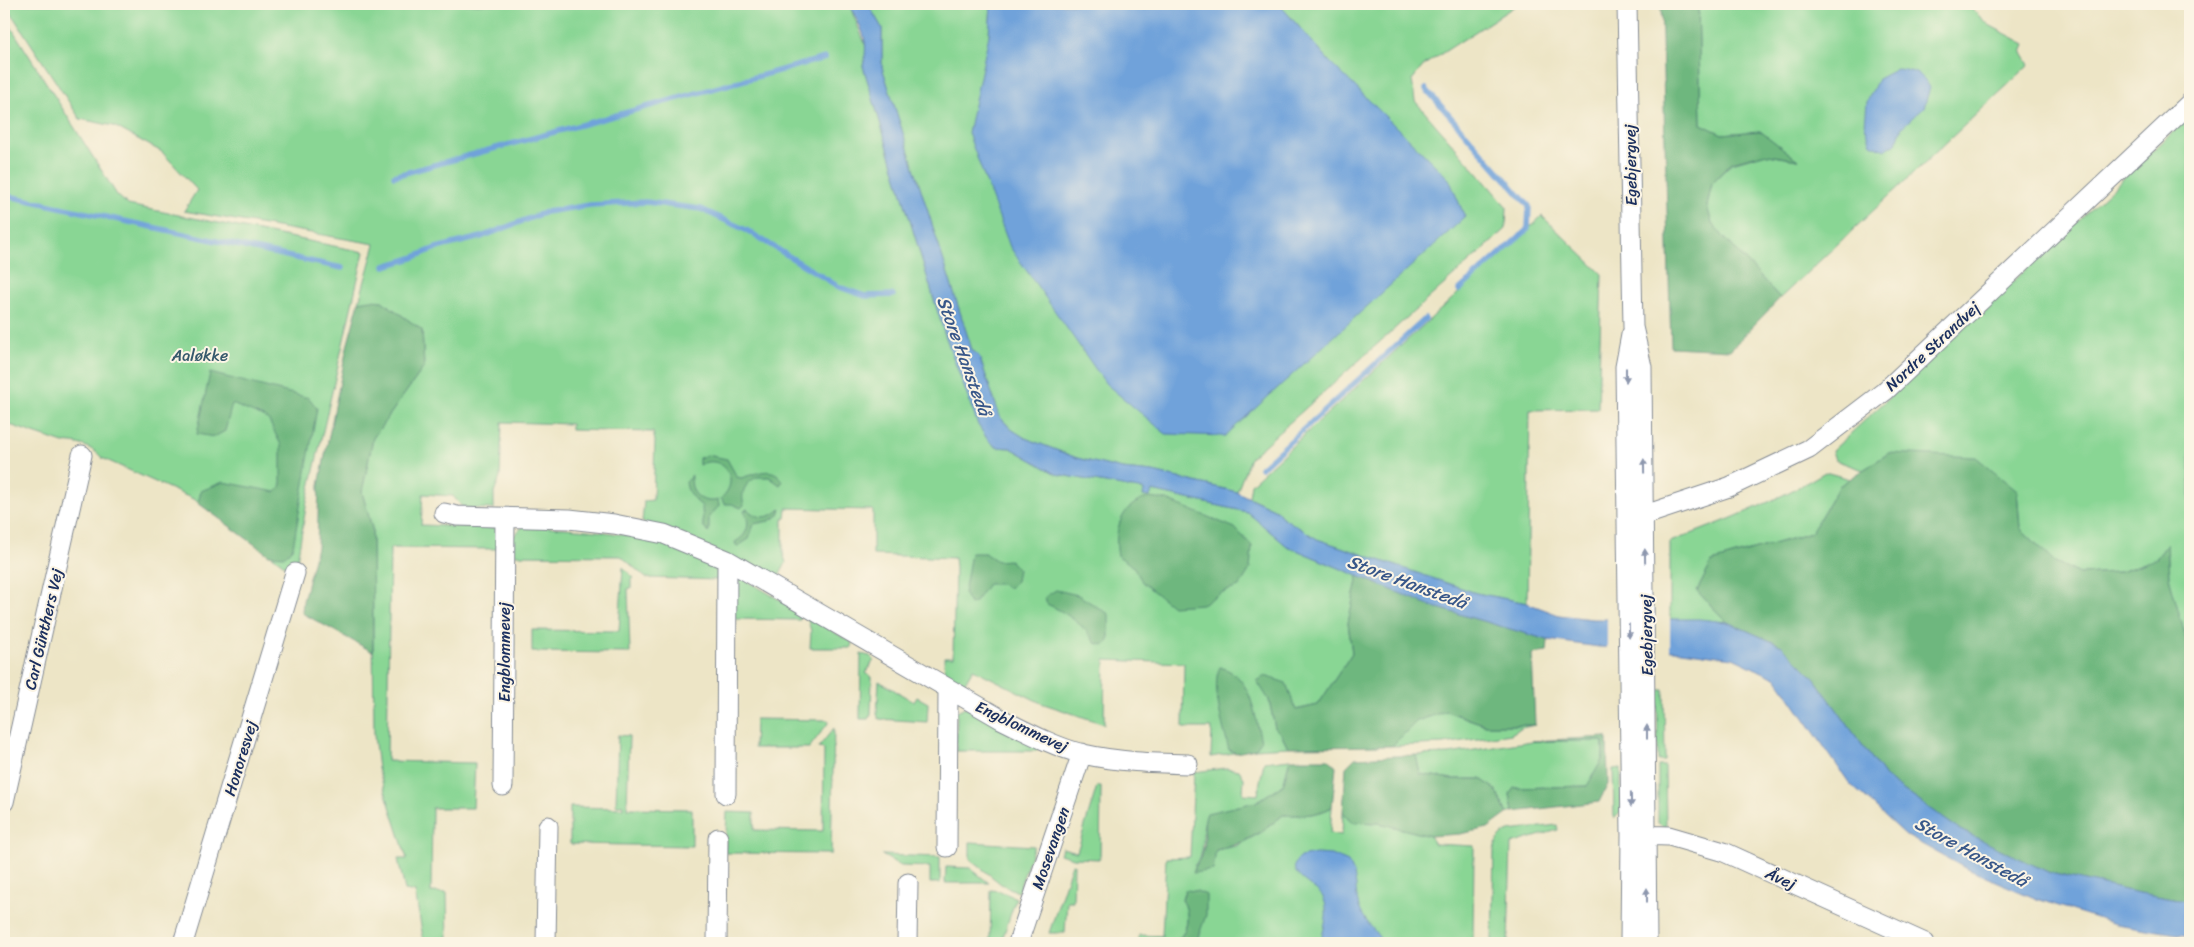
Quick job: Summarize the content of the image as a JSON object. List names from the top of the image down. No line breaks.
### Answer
{"streets":{"street":["Egebjergvej","Nordre Strandvej","Carl Günthers Vej","Engblommevej","Honoresvej","Mosevangen","Åvej"]},"crossings":[["Egebjergvej","Nordre Strandvej"],["Egebjergvej","Åvej"],["Engblommevej","Mosevangen"]],"water":["Store Hanstedå"],"parks":["Aaløkke"]}
